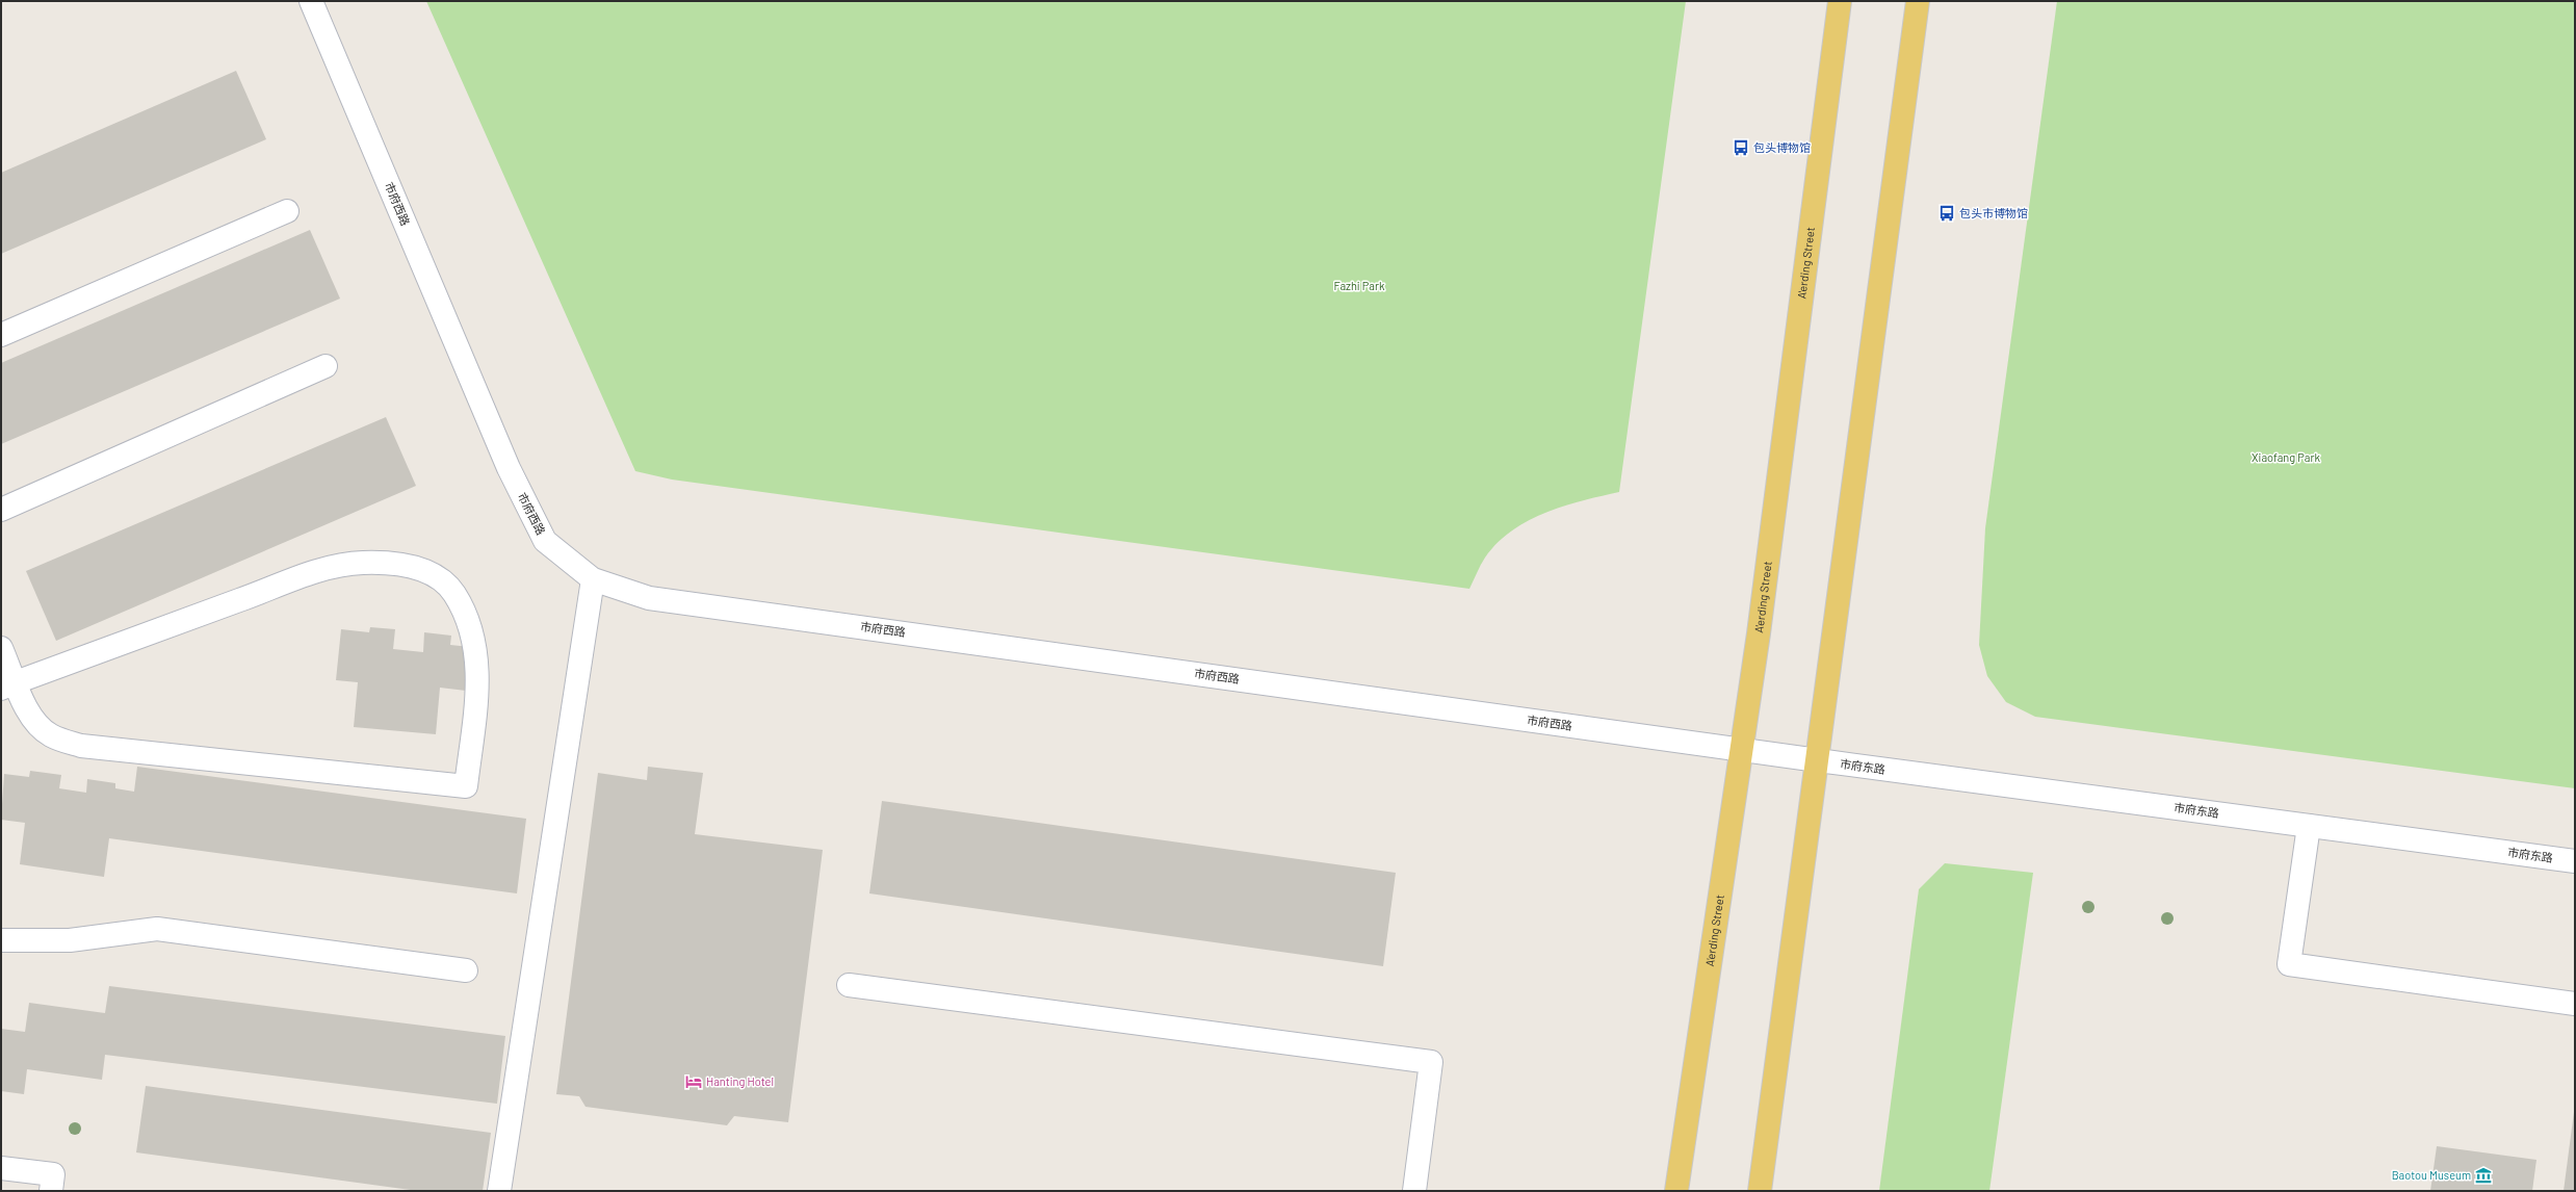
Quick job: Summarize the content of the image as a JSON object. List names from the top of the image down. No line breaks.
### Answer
{"streets":{"main road":["A'erding Street"],"street":["市府西路","市府东路"]},"crossings":[["市府西路","A'erding Street"],["市府西路","市府东路"]],"parks":["Fazhi Park","Xiaofang Park"],"places":{"bus stop":["包头博物馆","包头市博物馆"],"hotel":["Hanting Hotel"],"museum":["Baotou Museum"]}}
